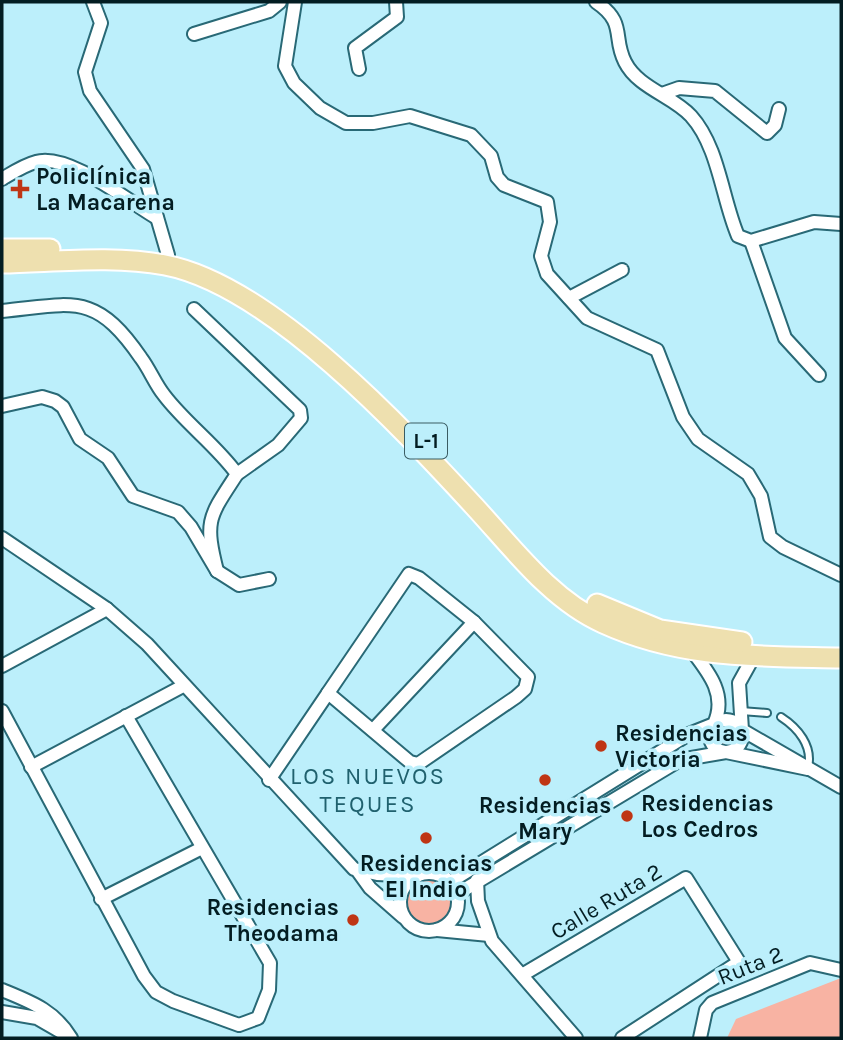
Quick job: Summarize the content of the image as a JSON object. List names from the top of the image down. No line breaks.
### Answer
{"streets":{"main road":["L-1"],"street":["Calle Ruta 2","Ruta 2"]},"districts":["LOS NUEVOS TEQUES"],"places":{"health":["Policlínica La Macarena"],"other":["Residencias Victoria","Residencias Mary","Residencias Los Cedros","Residencias El Indio","Residencias Theodama"]}}
